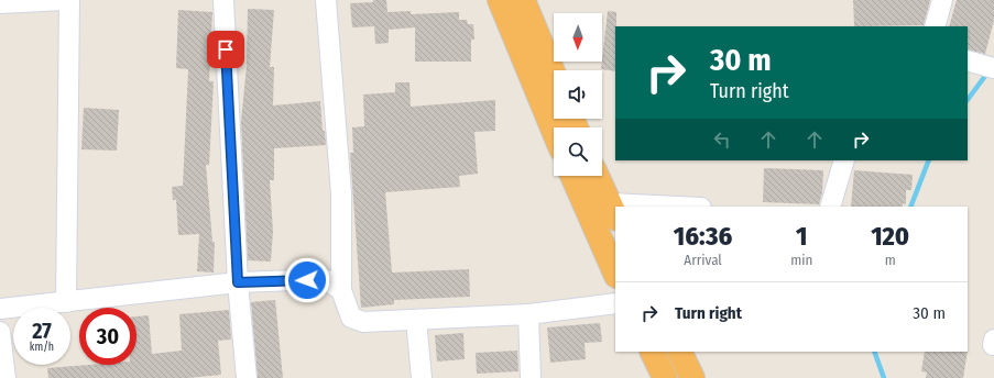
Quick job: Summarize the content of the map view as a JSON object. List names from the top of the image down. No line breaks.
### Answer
{"north":"bottom","page":{"turn":["30 m","Turn right"],"eta":["16:36","Arrival","1","min","120","m"],"list":[{"name":"Turn right","value":"30 m"}],"speed":"27 km/h","limit":"30"}}
